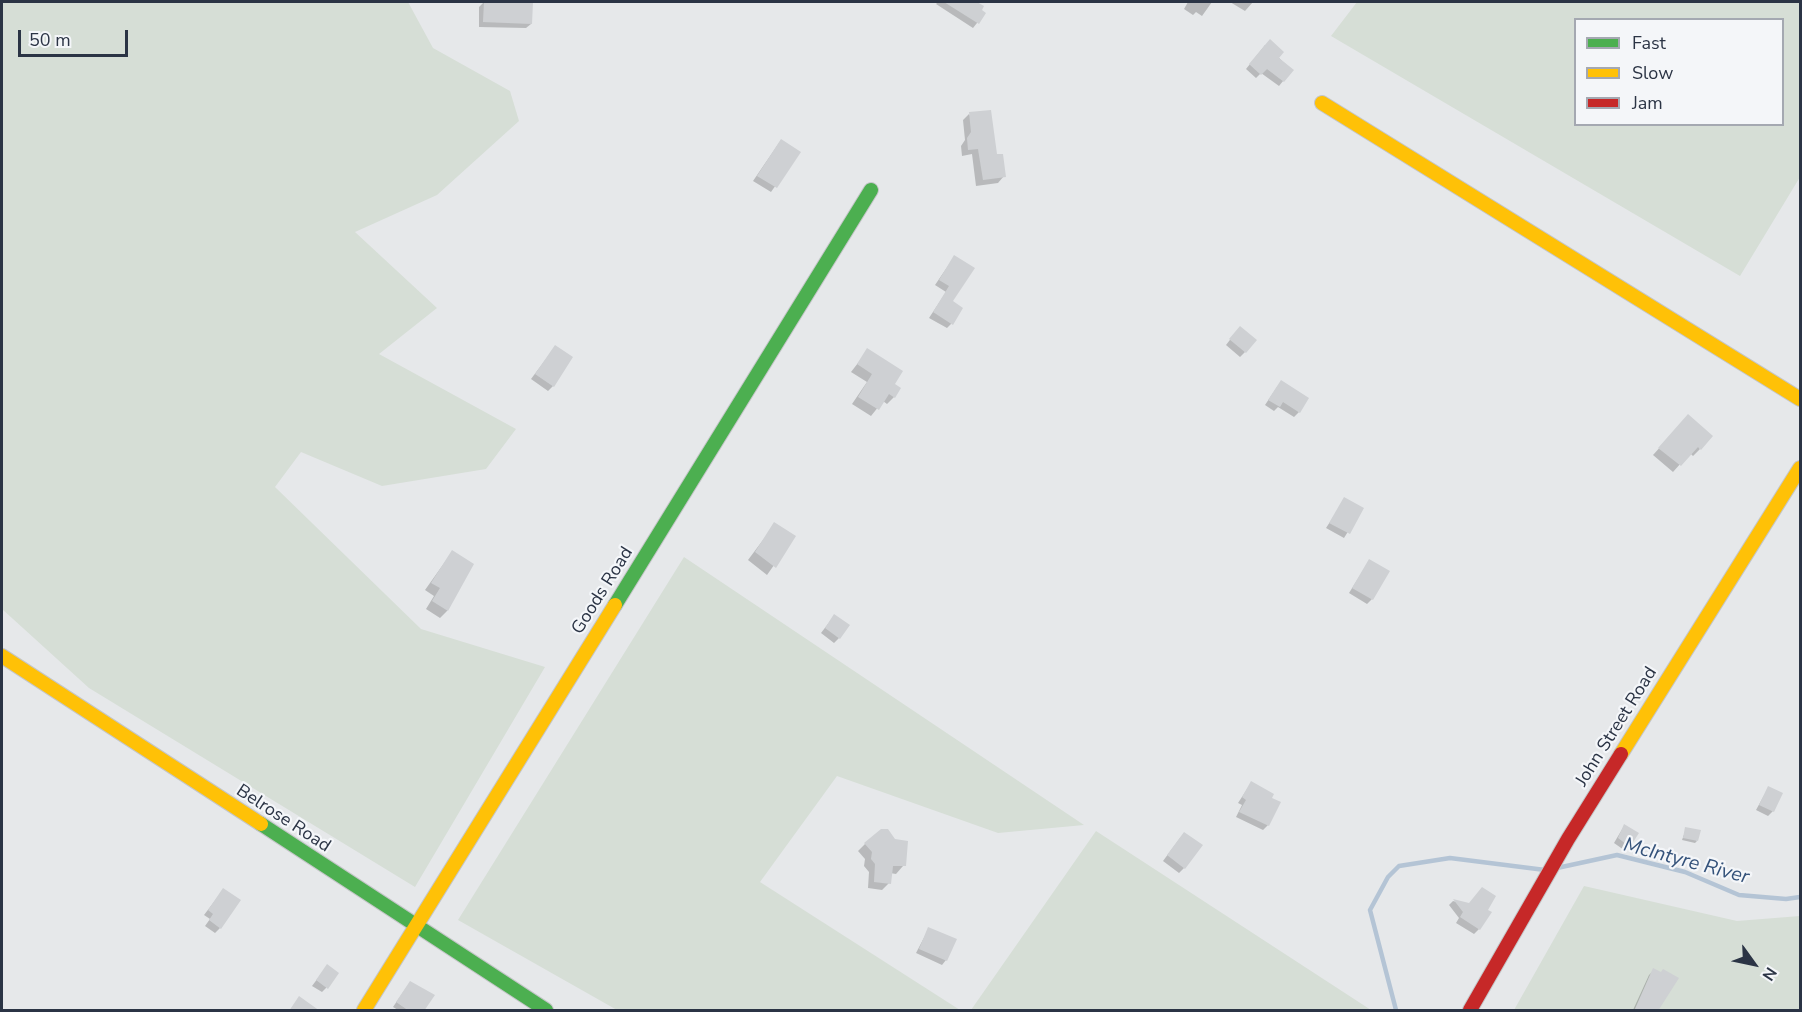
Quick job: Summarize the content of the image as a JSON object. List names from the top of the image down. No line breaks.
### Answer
{"streets":{"street":["Goods Road","John Street Road","Belrose Road"]},"crossings":[["Goods Road","Belrose Road"]],"water":["McIntyre River"],"legend":["Fast","Slow","Jam"],"scale_bar":"50 m","north":"bottom right"}
